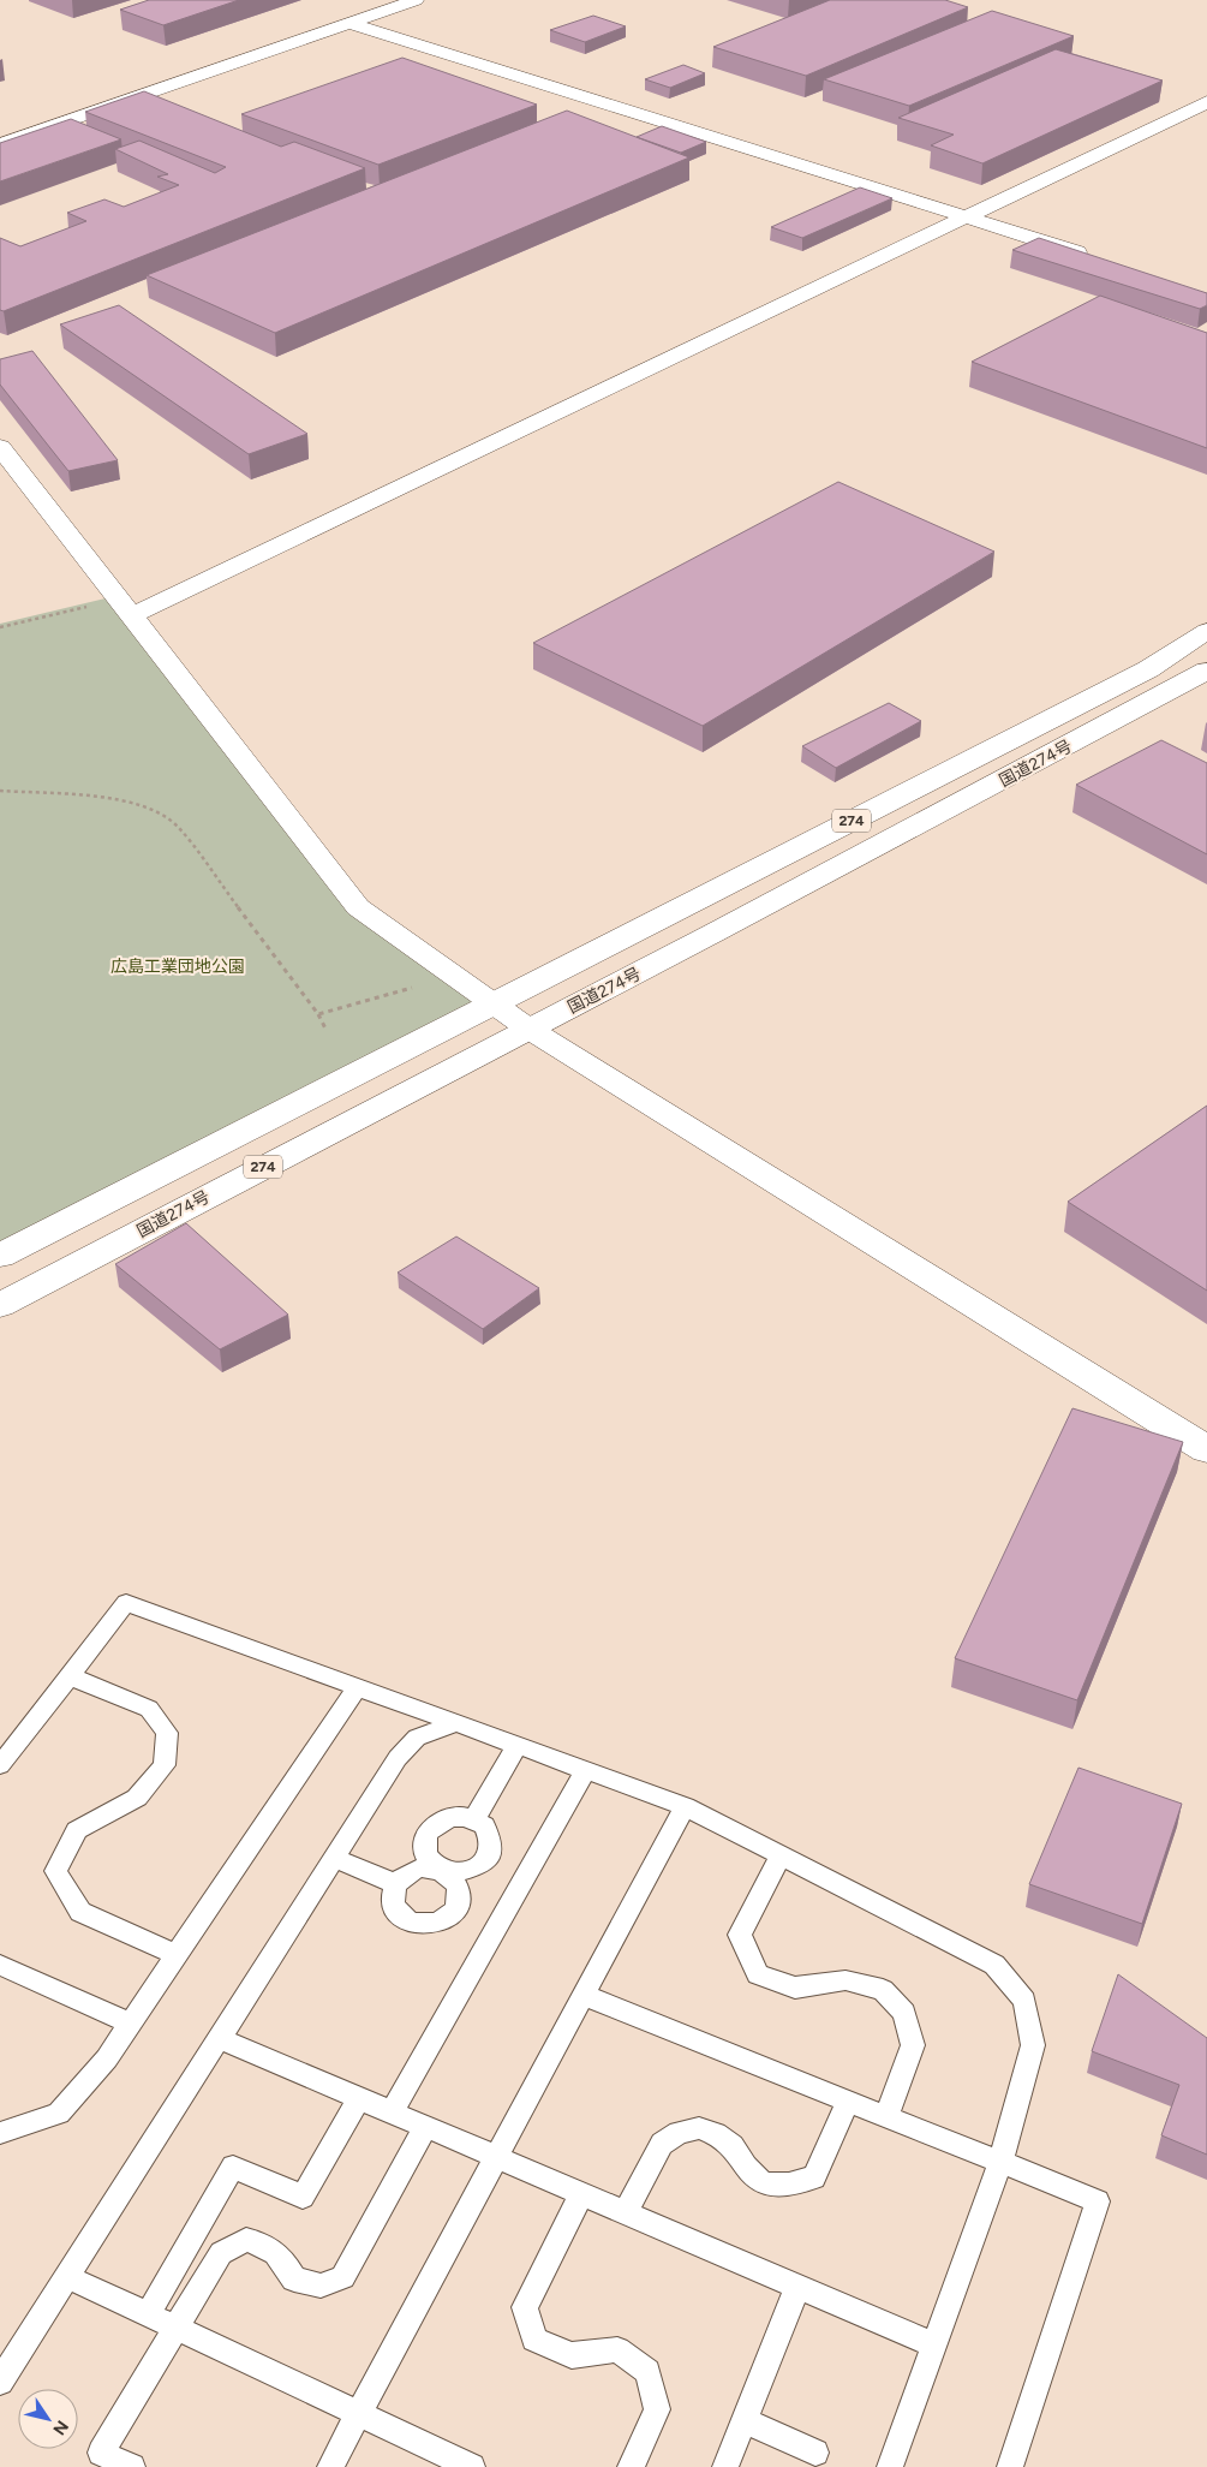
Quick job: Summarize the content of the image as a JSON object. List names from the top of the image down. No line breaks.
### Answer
{"streets":{"main road":["国道274号","274"]},"parks":["広島工業団地公園"],"north":"bottom right"}
